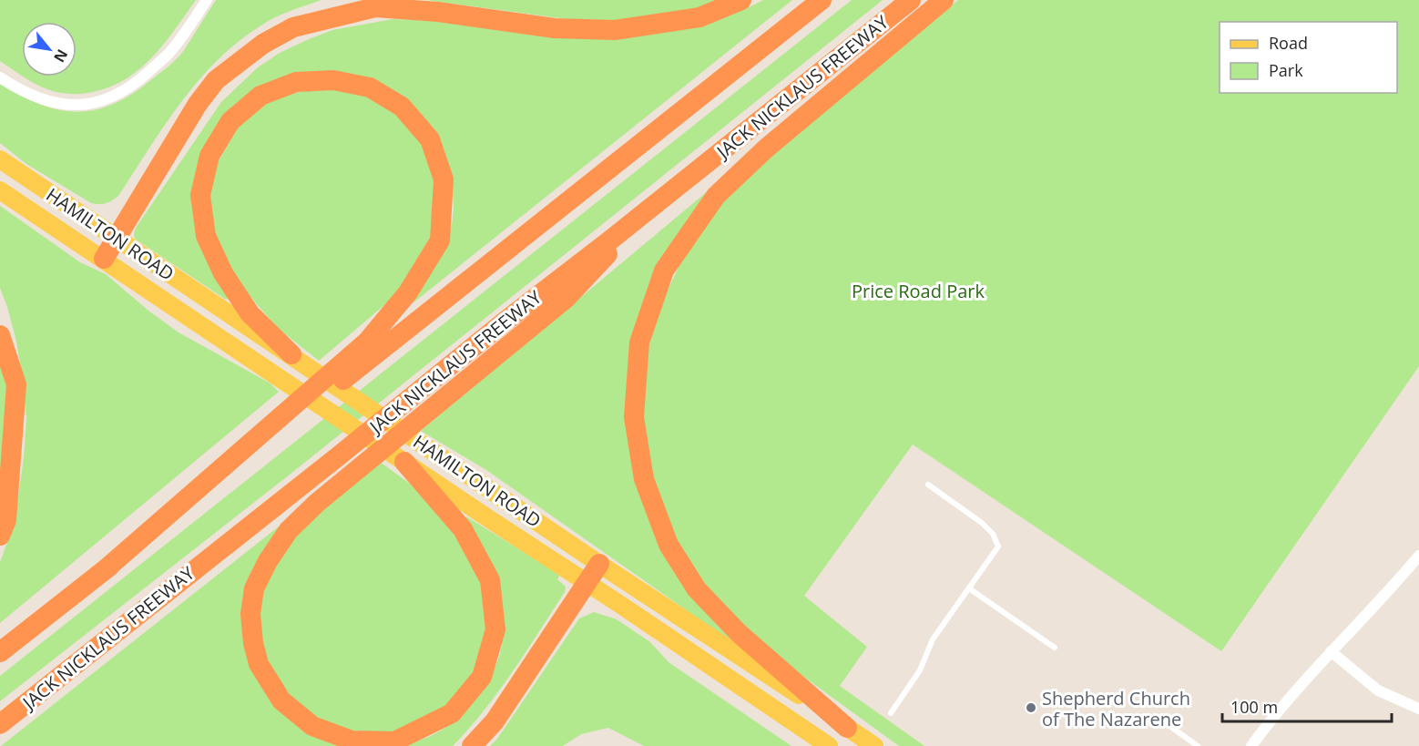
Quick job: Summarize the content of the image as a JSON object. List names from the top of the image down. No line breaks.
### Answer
{"streets":{"highway":["JACK NICKLAUS FREEWAY"],"main road":["HAMILTON ROAD"]},"parks":["Price Road Park"],"places":["Shepherd Church of The Nazarene"],"legend":["Road","Park"],"scale_bar":"100 m","north":"bottom right"}
